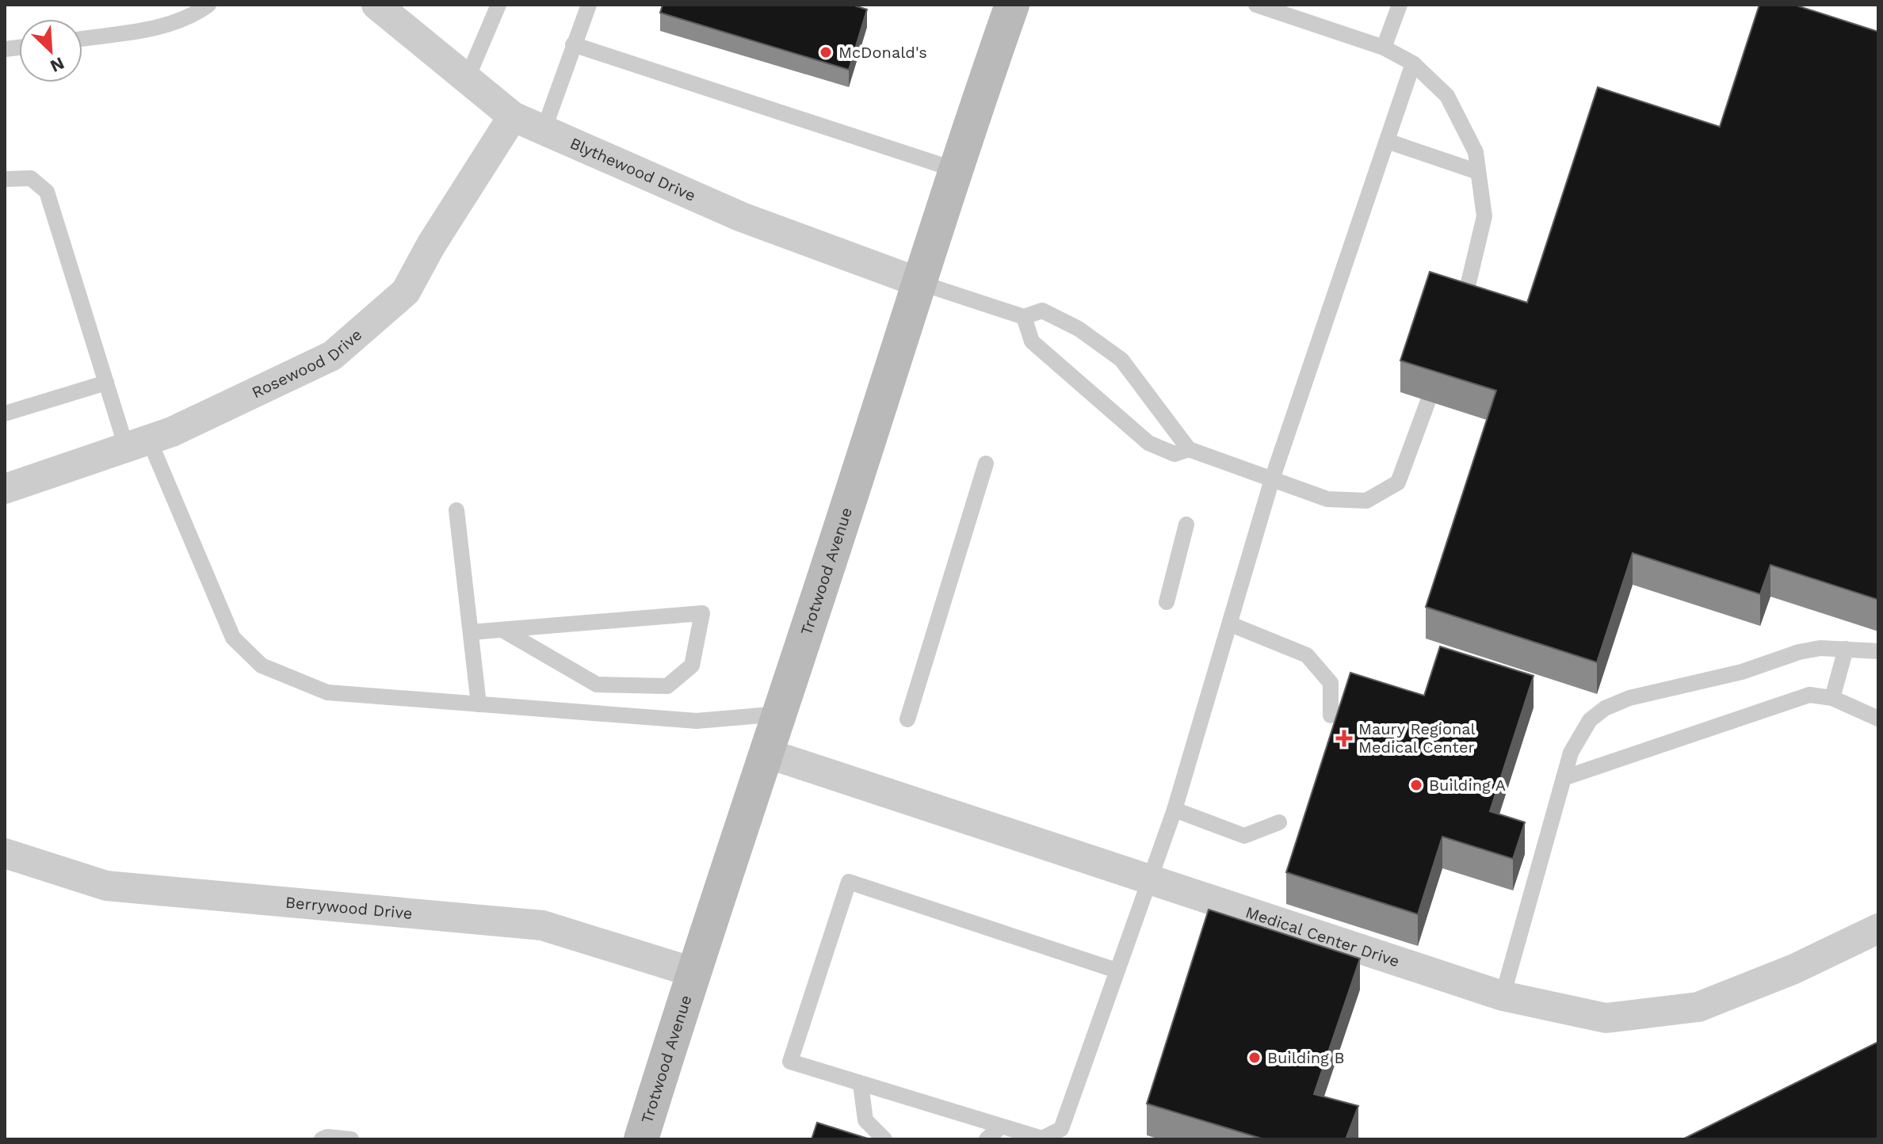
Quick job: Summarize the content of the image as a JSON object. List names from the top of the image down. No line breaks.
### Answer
{"streets":{"main road":["Trotwood Avenue"],"street":["Blythewood Drive","Rosewood Drive","Berrywood Drive","Medical Center Drive"]},"crossings":[["Blythewood Drive","Rosewood Drive"],["Blythewood Drive","Trotwood Avenue"],["Trotwood Avenue","Berrywood Drive"],["Trotwood Avenue","Medical Center Drive"]],"places":{"other":["McDonald's","Building A","Building B"],"health":["Maury Regional Medical Center"]},"north":"bottom right"}
